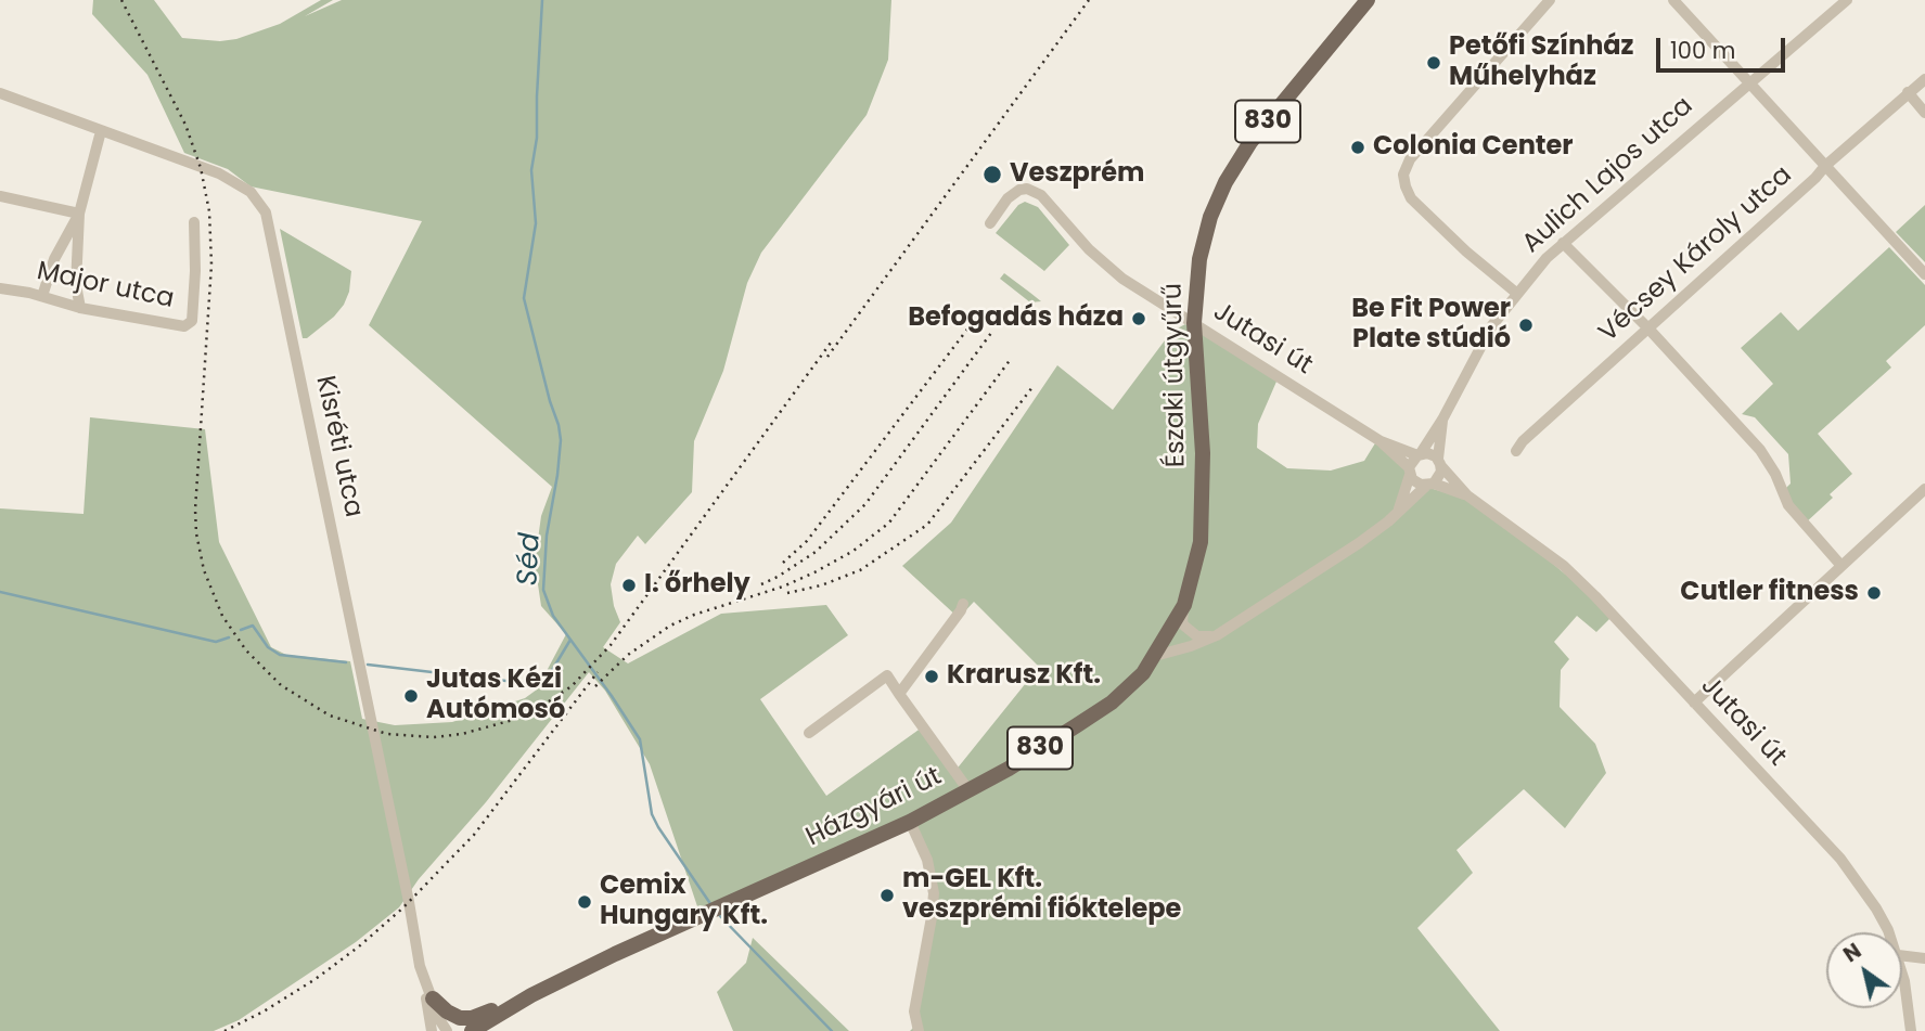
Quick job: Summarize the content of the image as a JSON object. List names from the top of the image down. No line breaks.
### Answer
{"streets":{"main road":["830","Északi útgyűrű","Házgyári út"],"street":["Aulich Lajos utca","Vécsey Károly utca","Major utca","Jutasi út","Kisréti utca"]},"crossings":[["Aulich Lajos utca","Jutasi út"],["Jutasi út","Északi útgyűrű"],["Északi útgyűrű","Házgyári út"]],"water":["Séd"],"places":["Petőfi Színház Műhelyház","Colonia Center","Veszprém","Befogadás háza","Be Fit Power Plate stúdió","I. őrhely","Cutler fitness","Krarusz Kft.","Jutas Kézi Autómosó","m-GEL Kft. veszprémi fióktelepe","Cemix Hungary Kft."],"scale_bar":"100 m","north":"top left"}
